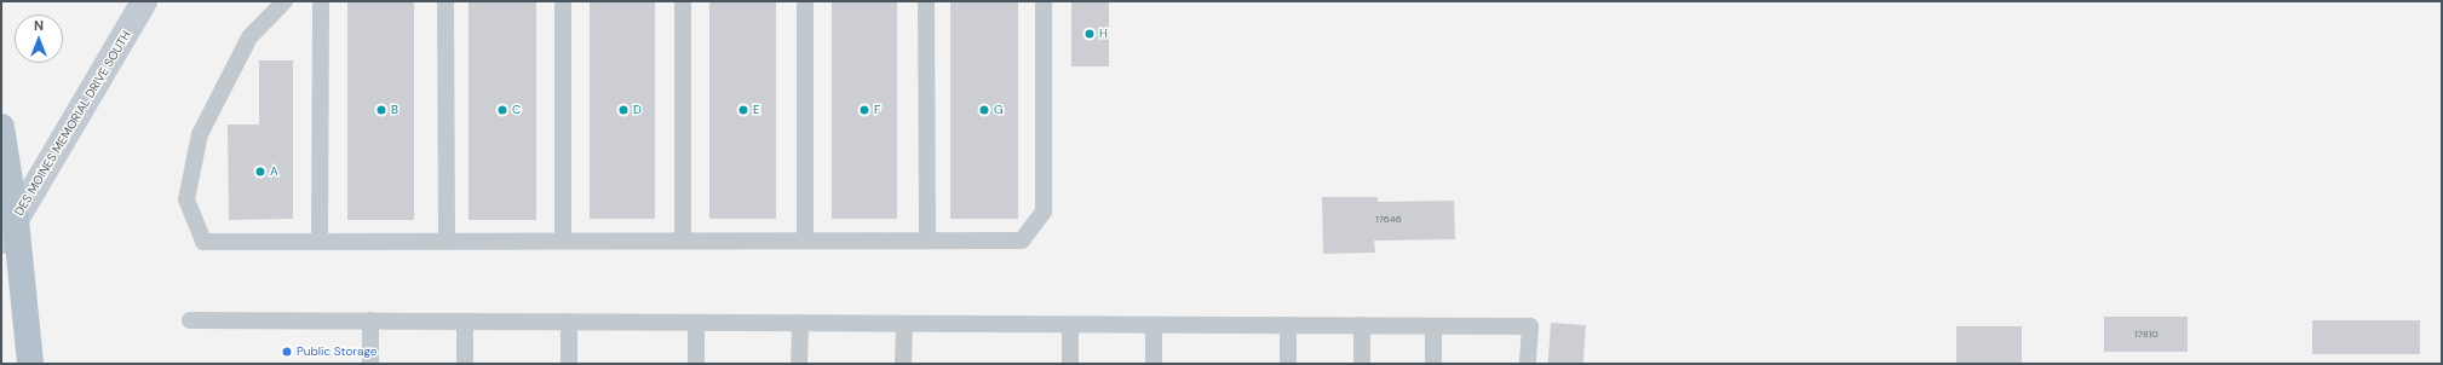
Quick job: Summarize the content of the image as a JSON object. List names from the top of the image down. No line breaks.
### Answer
{"streets":{"main road":["DES MOINES MEMORIAL DRIVE SOUTH"]},"places":["H","B","C","D","E","F","G","A","Public Storage"],"house_numbers":["17646","17810"],"north":"top"}
